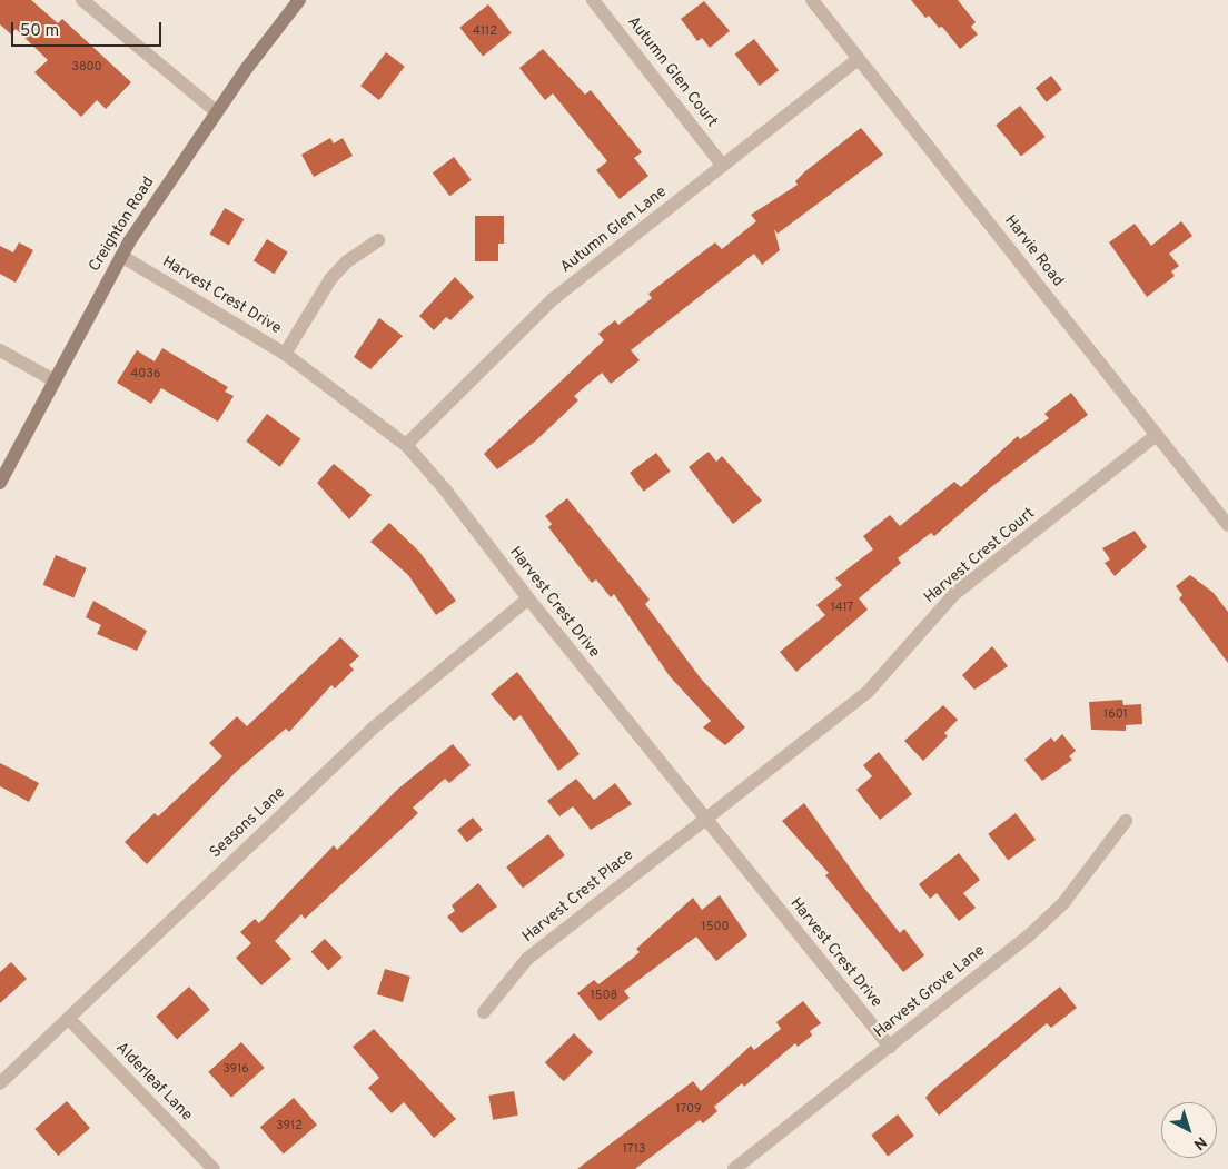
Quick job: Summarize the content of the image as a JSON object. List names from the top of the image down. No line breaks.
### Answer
{"streets":{"main road":["Creighton Road"],"street":["Autumn Glen Court","Autumn Glen Lane","Harvie Road","Harvest Crest Drive","Harvest Crest Court","Seasons Lane","Harvest Crest Place","Harvest Grove Lane","Alderleaf Lane"]},"crossings":[["Autumn Glen Court","Autumn Glen Lane"],["Creighton Road","Harvest Crest Drive"],["Autumn Glen Lane","Harvie Road"],["Autumn Glen Lane","Harvest Crest Drive"],["Harvie Road","Harvest Crest Court"],["Harvest Crest Drive","Harvest Crest Court"],["Harvest Crest Drive","Seasons Lane"],["Harvest Crest Drive","Harvest Crest Place"],["Harvest Crest Drive","Harvest Grove Lane"],["Harvest Crest Court","Harvest Crest Place"],["Seasons Lane","Alderleaf Lane"]],"house_numbers":["4112","3800","4036","1417","1601","1500","1508","3916","1709","3912","1713"],"scale_bar":"50 m","north":"bottom right"}
